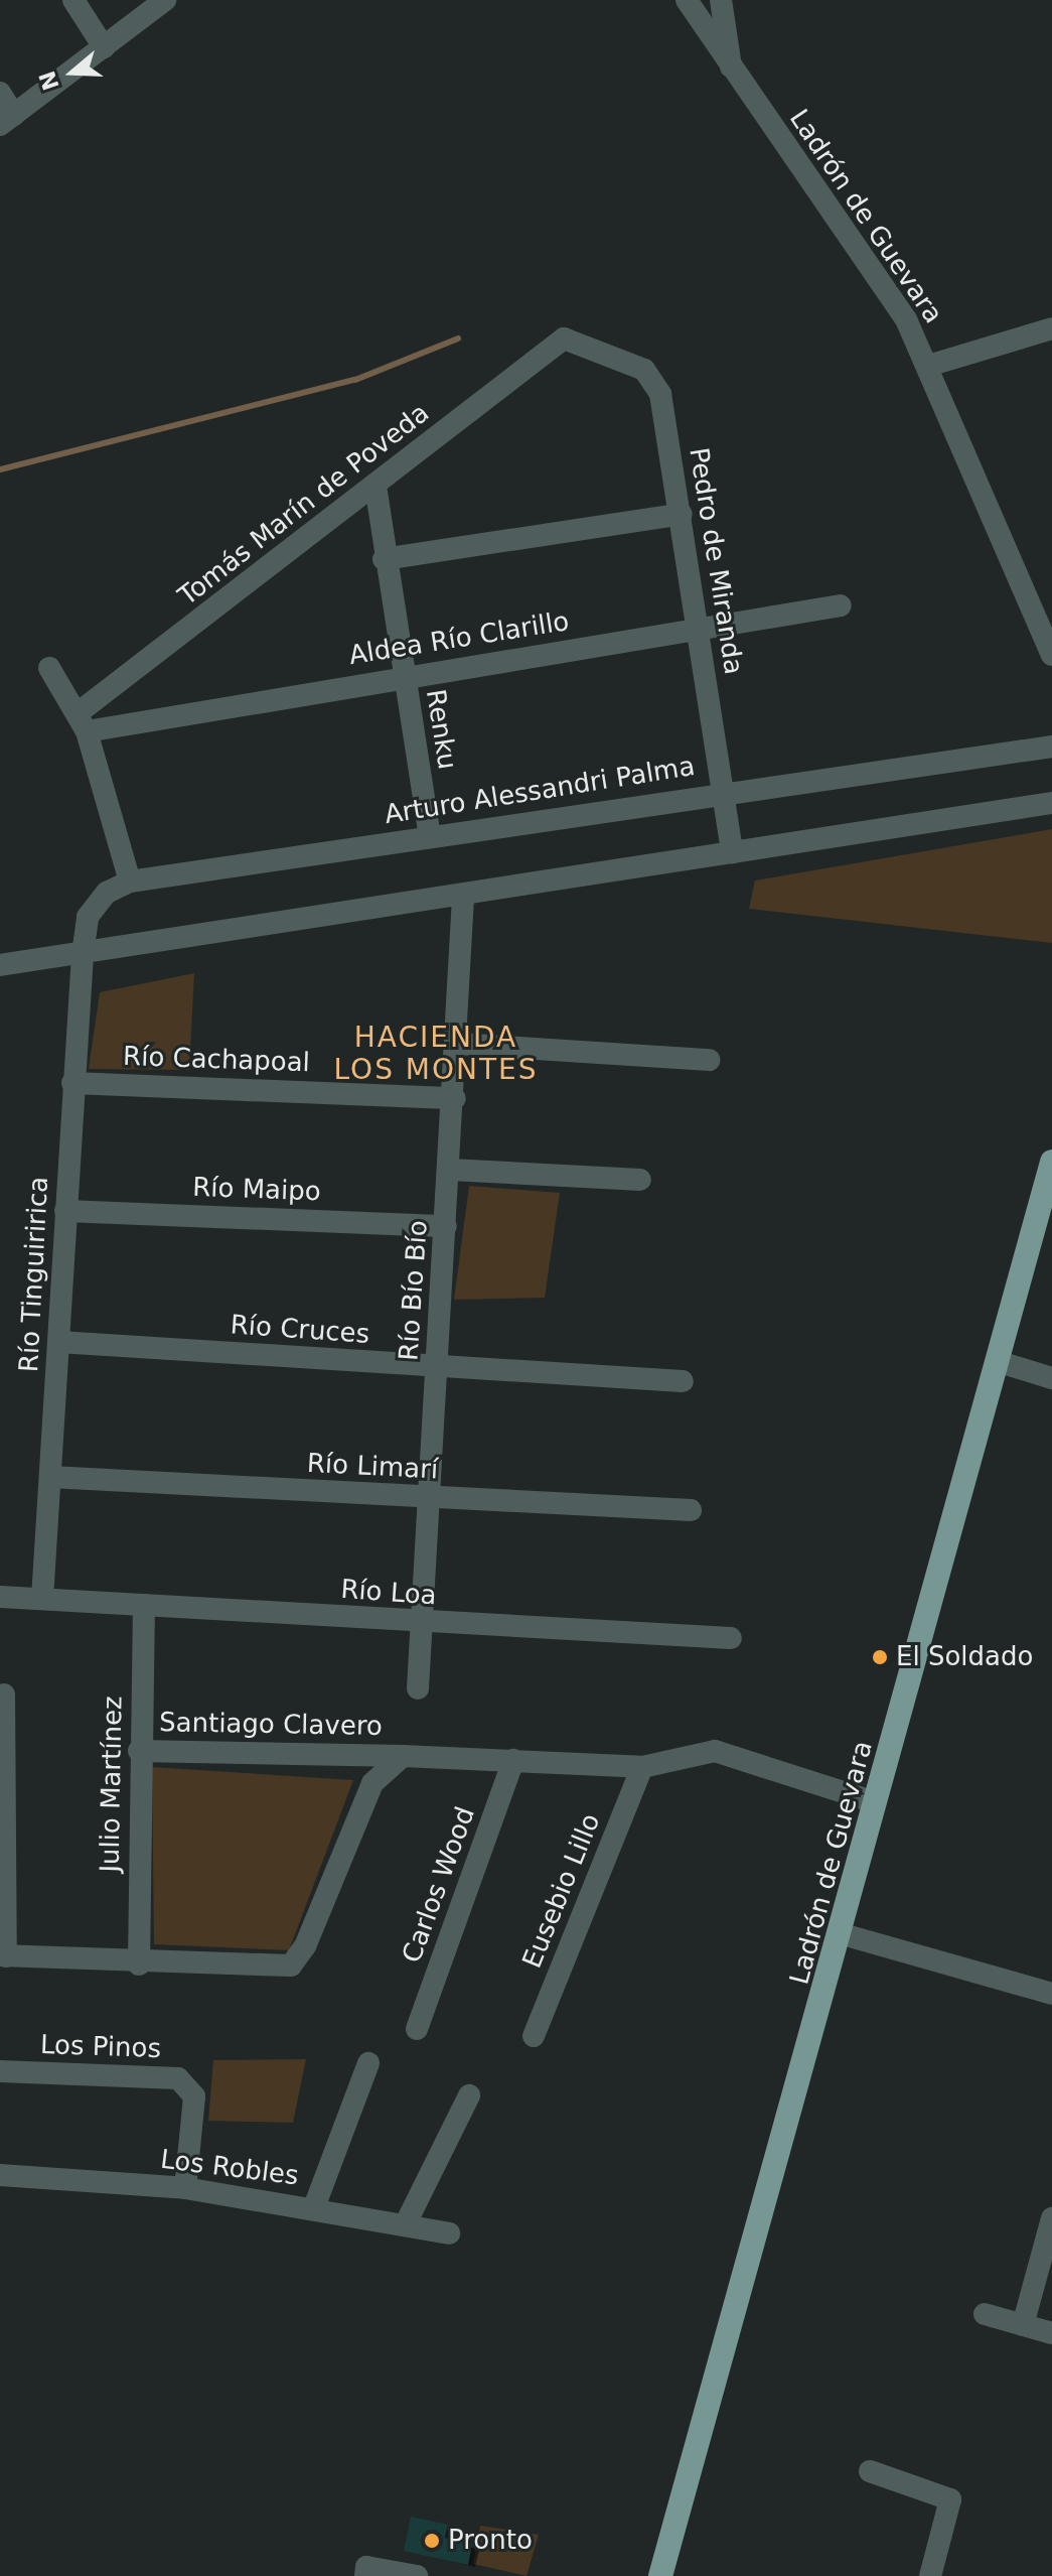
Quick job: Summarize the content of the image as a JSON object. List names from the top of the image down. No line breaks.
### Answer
{"streets":{"main road":["Ladrón de Guevara"],"street":["Tomás Marín de Poveda","Pedro de Miranda","Aldea Río Clarillo","Renku","Arturo Alessandri Palma","Río Cachapoal","Río Maipo","Río Tinguiririca","Río Bío Bío","Río Cruces","Río Limarí","Río Loa","Santiago Clavero","Julio Martínez","Carlos Wood","Eusebio Lillo","Los Pinos","Los Robles"]},"crossings":[["Ladrón de Guevara","Santiago Clavero"],["Tomás Marín de Poveda","Pedro de Miranda"],["Tomás Marín de Poveda","Aldea Río Clarillo"],["Tomás Marín de Poveda","Renku"],["Pedro de Miranda","Aldea Río Clarillo"],["Pedro de Miranda","Arturo Alessandri Palma"],["Aldea Río Clarillo","Renku"],["Renku","Arturo Alessandri Palma"],["Arturo Alessandri Palma","Río Tinguiririca"],["Río Cachapoal","Río Tinguiririca"],["Río Cachapoal","Río Bío Bío"],["Río Maipo","Río Tinguiririca"],["Río Maipo","Río Bío Bío"],["Río Tinguiririca","Río Cruces"],["Río Tinguiririca","Río Limarí"],["Río Tinguiririca","Río Loa"],["Río Bío Bío","Río Cruces"],["Río Bío Bío","Río Limarí"],["Río Bío Bío","Río Loa"],["Río Loa","Julio Martínez"],["Santiago Clavero","Julio Martínez"],["Santiago Clavero","Carlos Wood"],["Santiago Clavero","Eusebio Lillo"],["Los Pinos","Los Robles"]],"districts":["HACIENDA LOS MONTES"],"places":["El Soldado","Pronto"],"north":"left"}
